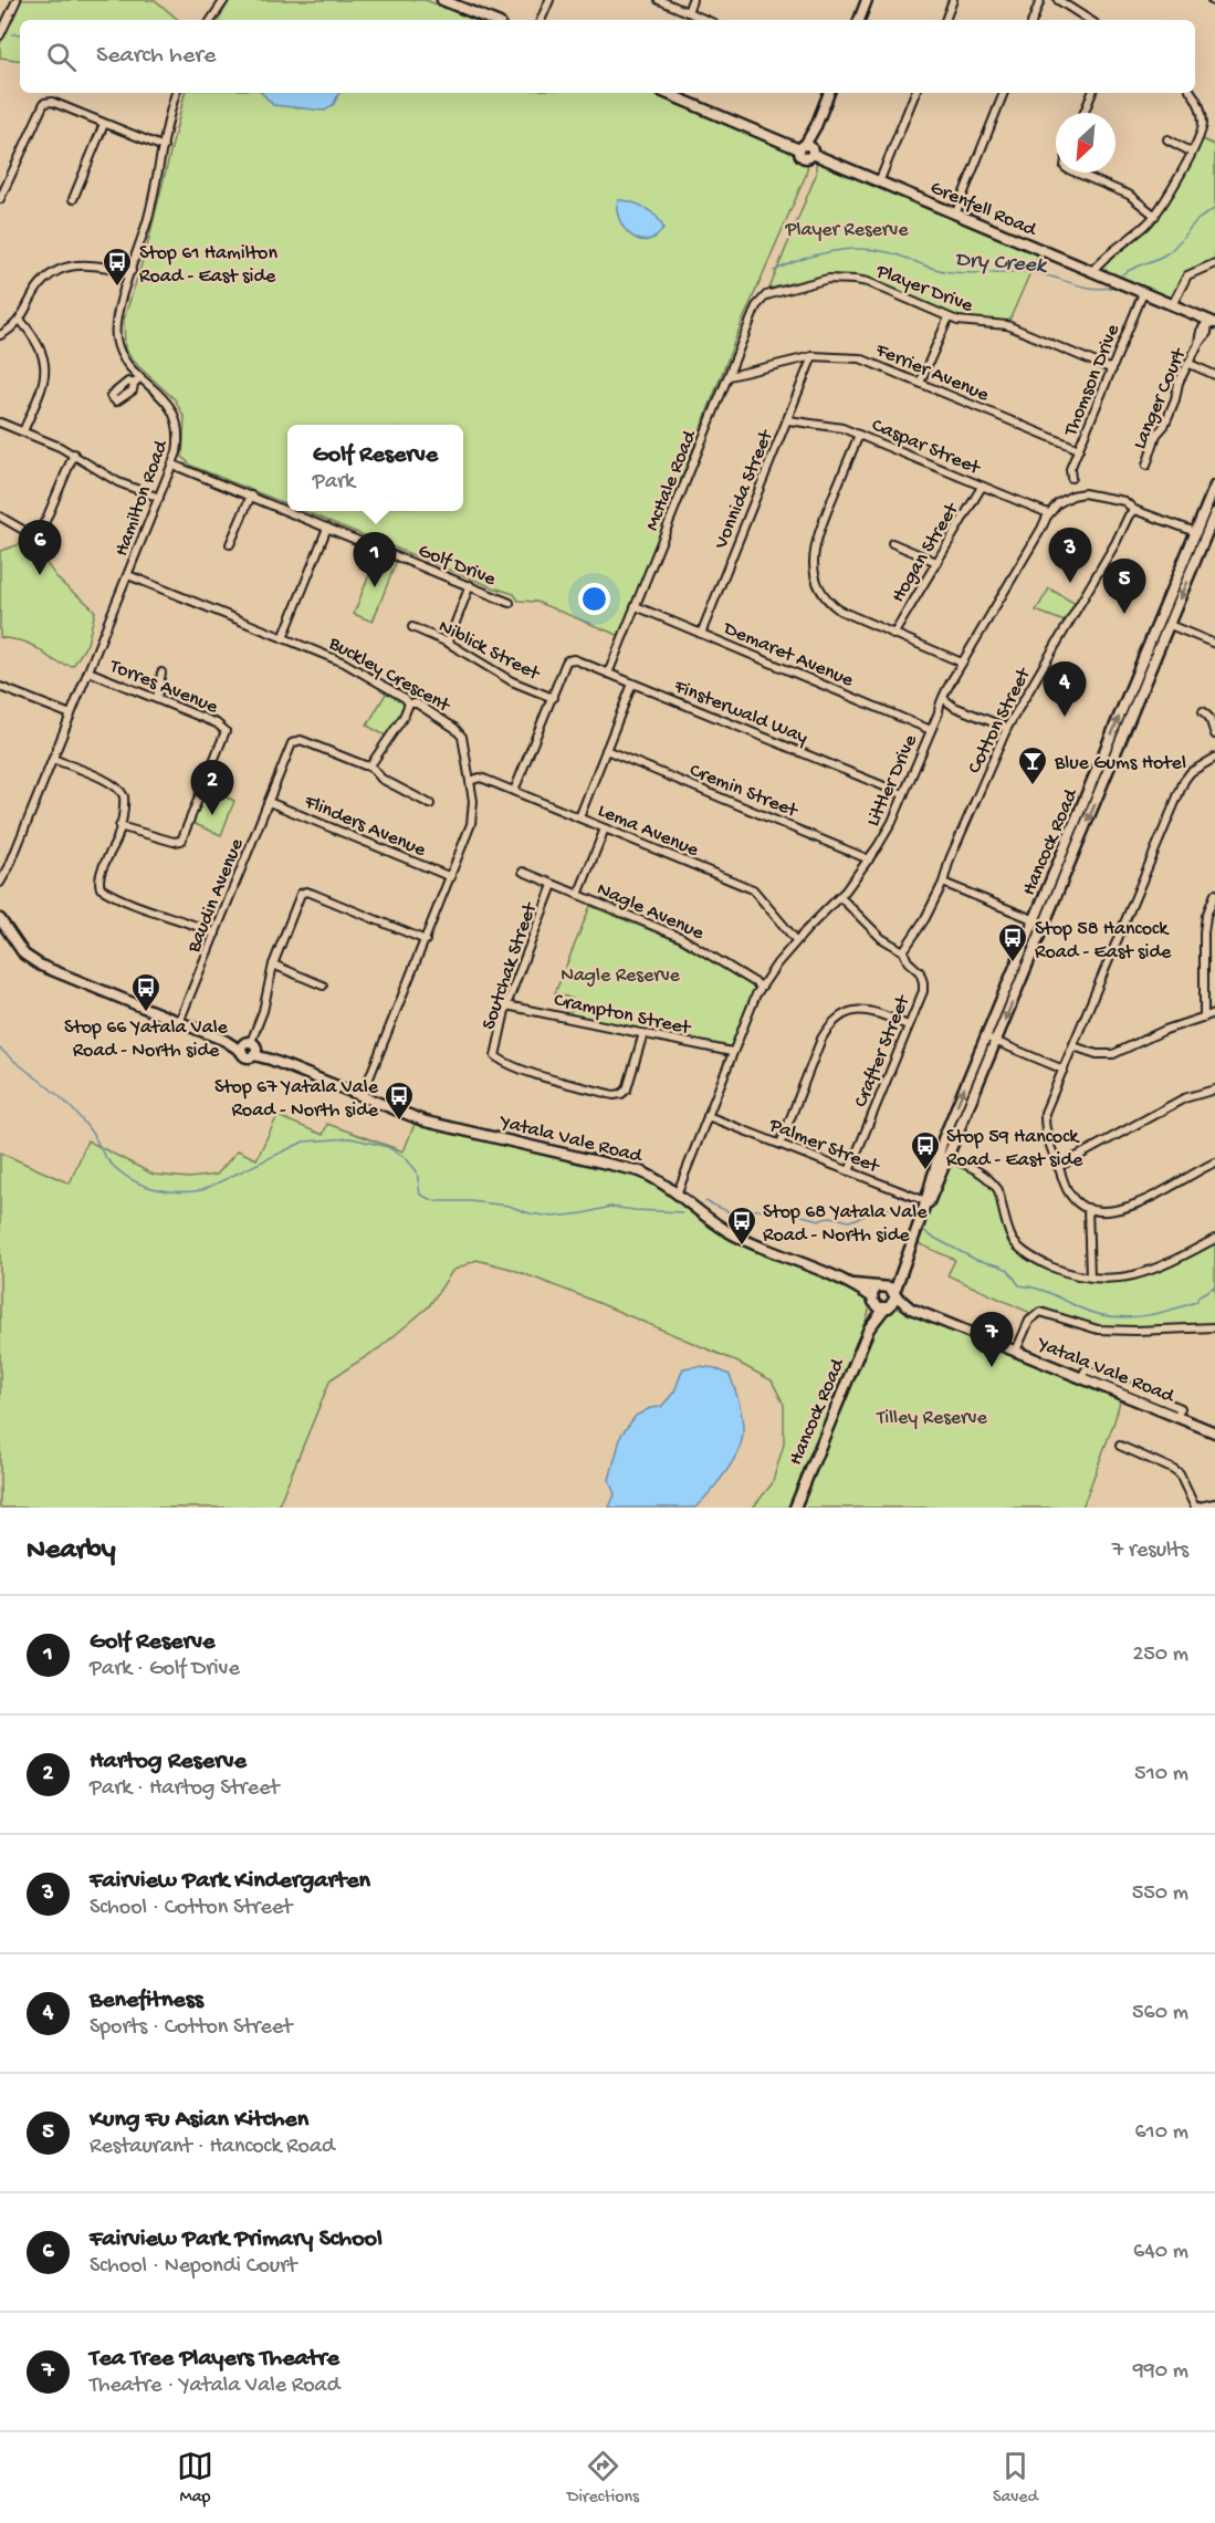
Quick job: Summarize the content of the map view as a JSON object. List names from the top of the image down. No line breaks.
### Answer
{"streets":{"main road":["Grenfell Road","Hancock Road","Yatala Vale Road"],"street":["Player Drive","Ferrier Avenue","Thomson Drive","Langer Court","Caspar Street","McHale Road","Vonnida Street","Hamilton Road","Hogan Street","Golf Drive","Niblick Street","Demaret Avenue","Buckley Crescent","Torres Avenue","Finsterwald Way","Cotton Street","Littler Drive","Cremin Street","Flinders Avenue","Lema Avenue","Baudin Avenue","Nagle Avenue","Soutchak Street","Crampton Street","Crafter Street","Palmer Street"]},"crossings":[["Grenfell Road","Thomson Drive"],["Grenfell Road","Langer Court"],["Player Drive","Thomson Drive"],["Player Drive","McHale Road"],["Ferrier Avenue","Thomson Drive"],["Ferrier Avenue","McHale Road"],["Ferrier Avenue","Vonnida Street"],["Caspar Street","Vonnida Street"],["Caspar Street","Hogan Street"],["Caspar Street","Littler Drive"],["McHale Road","Demaret Avenue"],["McHale Road","Finsterwald Way"],["Vonnida Street","Demaret Avenue"],["Hamilton Road","Golf Drive"],["Hamilton Road","Buckley Crescent"],["Hamilton Road","Torres Avenue"],["Niblick Street","Finsterwald Way"],["Demaret Avenue","Littler Drive"],["Buckley Crescent","Flinders Avenue"],["Buckley Crescent","Lema Avenue"],["Buckley Crescent","Yatala Vale Road"],["Finsterwald Way","Littler Drive"],["Cotton Street","Littler Drive"],["Cotton Street","Crafter Street"],["Littler Drive","Cremin Street"],["Littler Drive","Lema Avenue"],["Littler Drive","Hancock Road"],["Littler Drive","Nagle Avenue"],["Littler Drive","Crampton Street"],["Littler Drive","Crafter Street"],["Littler Drive","Yatala Vale Road"],["Littler Drive","Palmer Street"],["Flinders Avenue","Baudin Avenue"],["Hancock Road","Yatala Vale Road"],["Hancock Road","Palmer Street"],["Baudin Avenue","Yatala Vale Road"],["Nagle Avenue","Soutchak Street"],["Soutchak Street","Crampton Street"],["Crafter Street","Palmer Street"]],"water":["Dry Creek"],"parks":["Player Reserve","Nagle Reserve","Tilley Reserve"],"places":{"bus stop":["Stop 61 Hamilton Road - East side","Stop 58 Hancock Road - East side","Stop 66 Yatala Vale Road - North side","Stop 67 Yatala Vale Road - North side","Stop 59 Hancock Road - East side","Stop 68 Yatala Vale Road - North side"],"bar":["Blue Gums Hotel"]},"north":"bottom left","page":{"search":"Search here","popup":["Golf Reserve","Park"],"pins":["6","3","1","5","4","2","7"],"heading":["Nearby","7 results"],"list":[{"mark":"1","name":"Golf Reserve","note":"Park · Golf Drive","value":"250 m"},{"mark":"2","name":"Hartog Reserve","note":"Park · Hartog Street","value":"510 m"},{"mark":"3","name":"Fairview Park Kindergarten","note":"School · Cotton Street","value":"550 m"},{"mark":"4","name":"Benefitness","note":"Sports · Cotton Street","value":"560 m"},{"mark":"5","name":"Kung Fu Asian Kitchen","note":"Restaurant · Hancock Road","value":"610 m"},{"mark":"6","name":"Fairview Park Primary School","note":"School · Nepondi Court","value":"640 m"},{"mark":"7","name":"Tea Tree Players Theatre","note":"Theatre · Yatala Vale Road","value":"990 m"}],"nav":["Map","Directions","Saved"]}}
